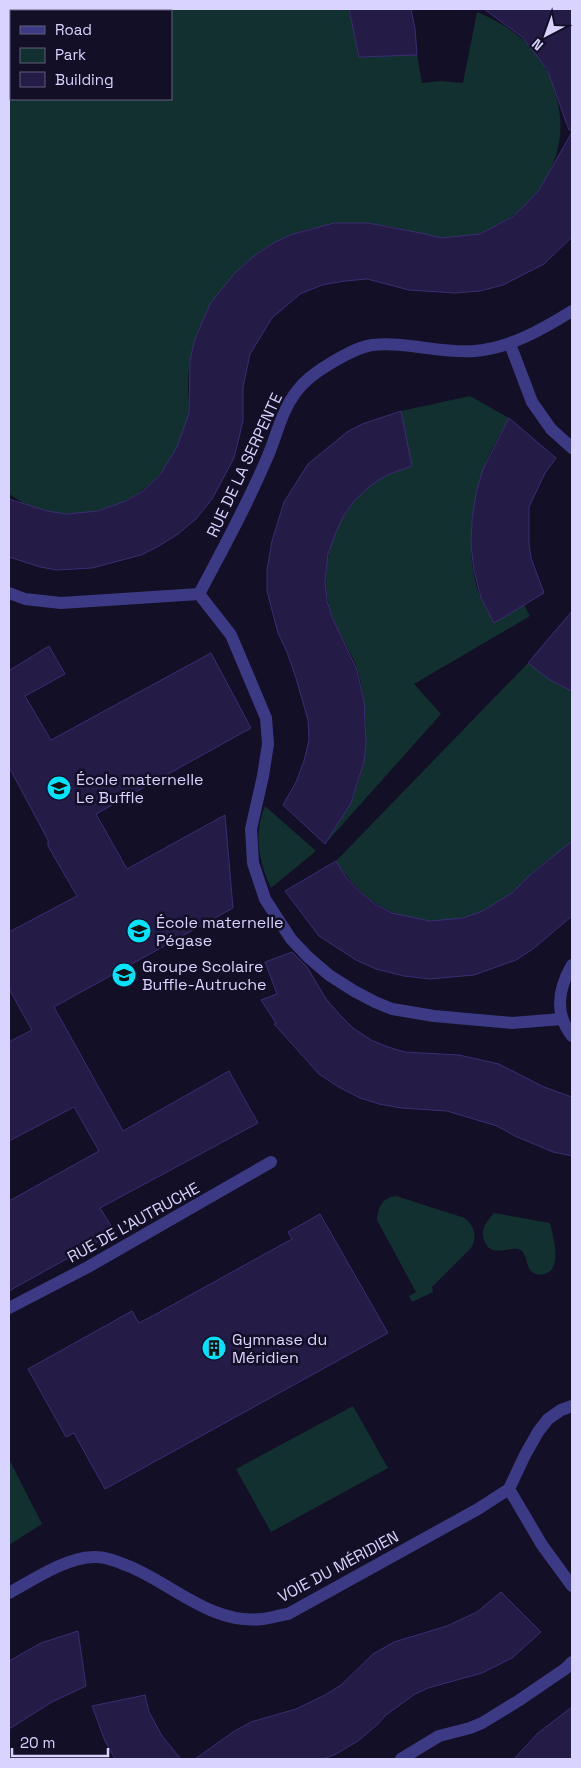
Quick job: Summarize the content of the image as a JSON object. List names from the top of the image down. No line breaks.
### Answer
{"streets":{"street":["RUE DE LA SERPENTE","RUE DE L'AUTRUCHE","VOIE DU MÉRIDIEN"]},"places":{"school or university":["École maternelle Le Buffle","École maternelle Pégase","Groupe Scolaire Buffle-Autruche"],"building":["Gymnase du Méridien"]},"legend":["Road","Park","Building"],"scale_bar":"20 m","north":"bottom left"}
